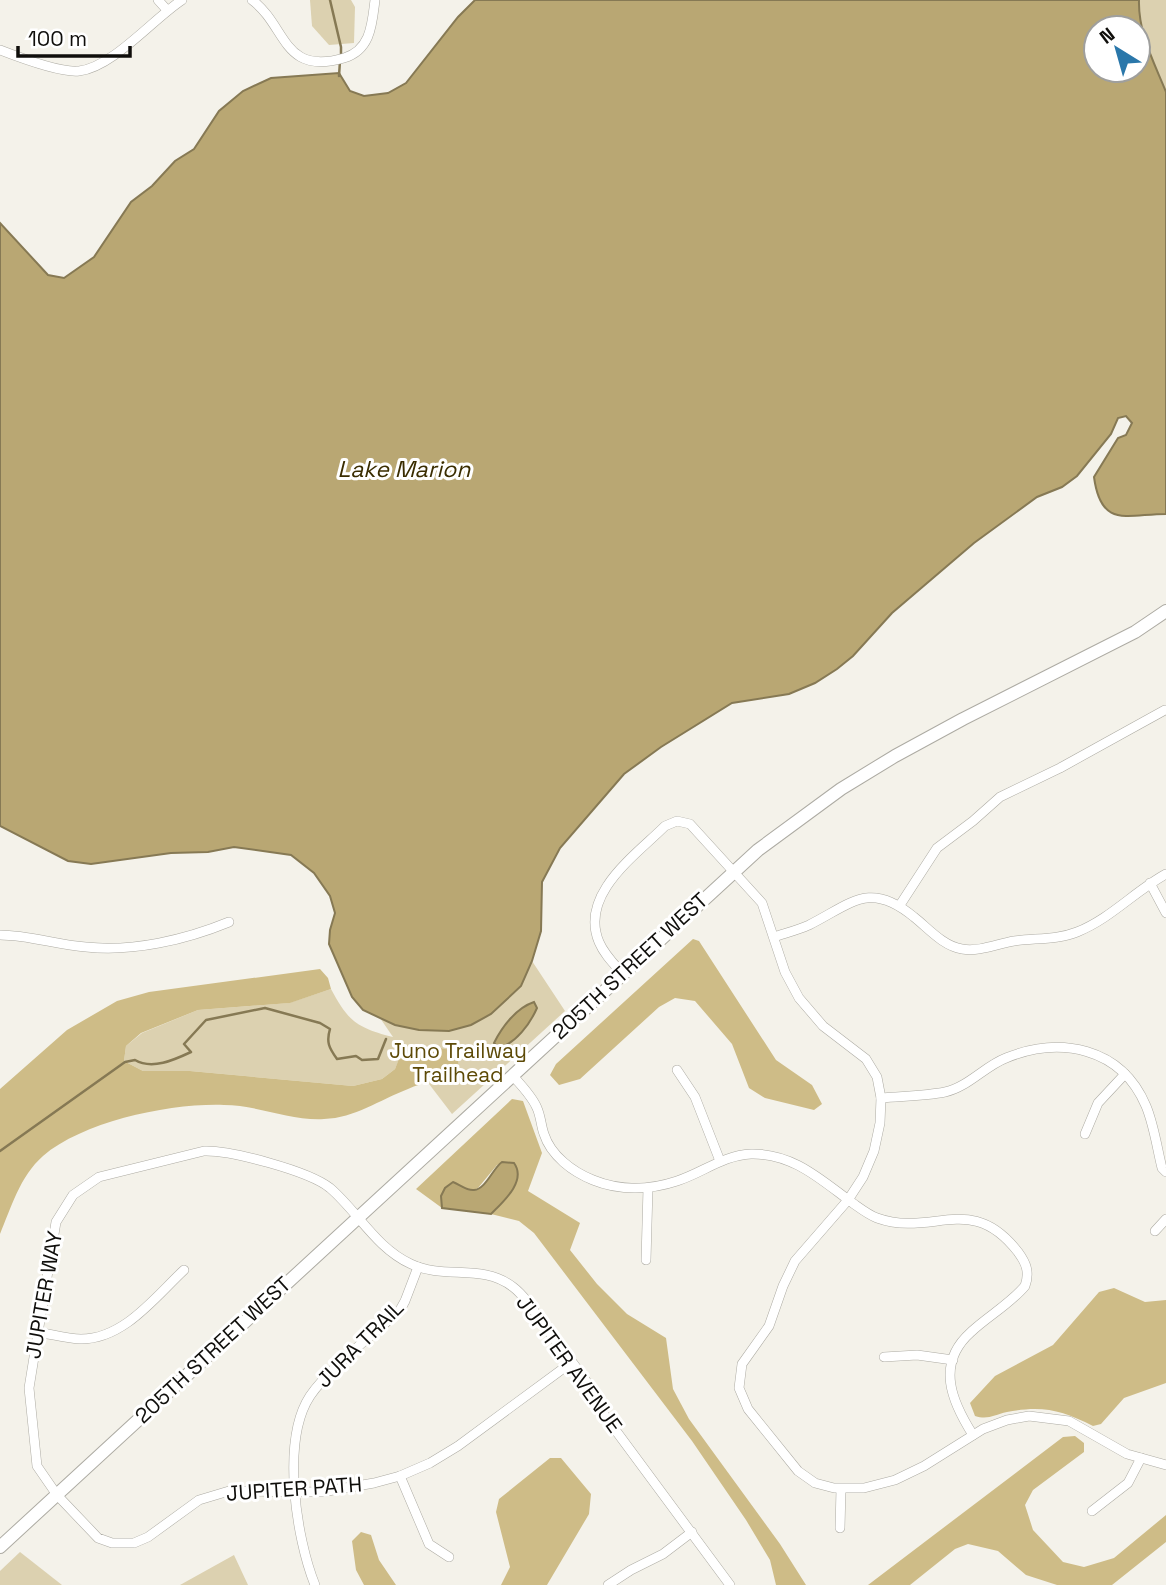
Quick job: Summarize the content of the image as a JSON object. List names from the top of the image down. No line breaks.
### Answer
{"streets":{"street":["205TH STREET WEST","JUPITER WAY","JURA TRAIL","JUPITER AVENUE","JUPITER PATH"]},"crossings":[["205TH STREET WEST","JUPITER WAY"],["205TH STREET WEST","JUPITER AVENUE"],["205TH STREET WEST","JUPITER PATH"],["JUPITER WAY","JUPITER AVENUE"],["JUPITER WAY","JUPITER PATH"],["JURA TRAIL","JUPITER AVENUE"],["JURA TRAIL","JUPITER PATH"],["JUPITER AVENUE","JUPITER PATH"]],"water":["Lake Marion"],"parks":["Juno Trailway Trailhead"],"scale_bar":"100 m","north":"top left"}
